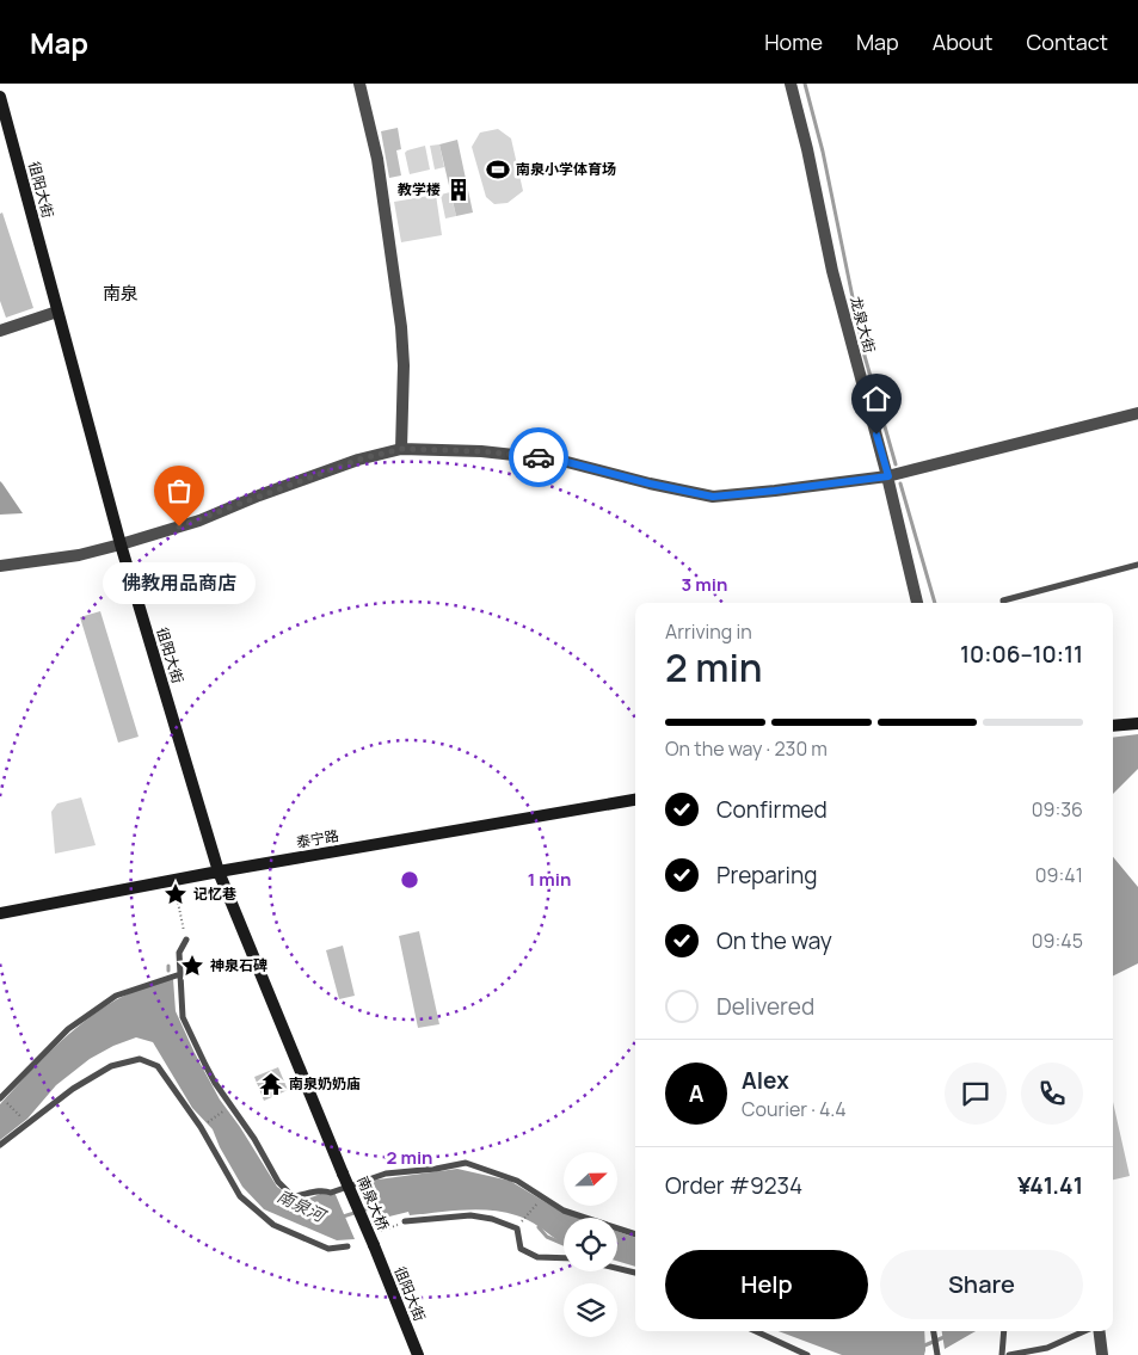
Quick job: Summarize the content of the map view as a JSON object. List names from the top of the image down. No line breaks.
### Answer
{"streets":{"street":["徂阳大街","龙泉大街","泰宁路","南泉大桥"]},"crossings":[["徂阳大街","泰宁路"],["徂阳大街","南泉大桥"]],"districts":["南泉"],"water":["南泉河"],"places":{"sports":["南泉小学体育场"],"building":["教学楼"],"other":["佛教用品商店"],"place":["记忆巷","神泉石碑"],"temple":["南泉奶奶庙"]},"north":"right","page":{"header":"Map","nav":["Home","Map","About","Contact"],"bubble":"佛教用品商店","heading":["2 min","Arriving in","10:06–10:11"],"panel":["Alex","Courier · 4.4","Order #9234","¥41.41"],"bar":"On the way · 230 m","list":[["Confirmed","09:36"],["Preparing","09:41"],["On the way","09:45"],"Delivered"],"round":"A","buttons":["Help","Share"]},"rings":["3 min","1 min","2 min"]}
